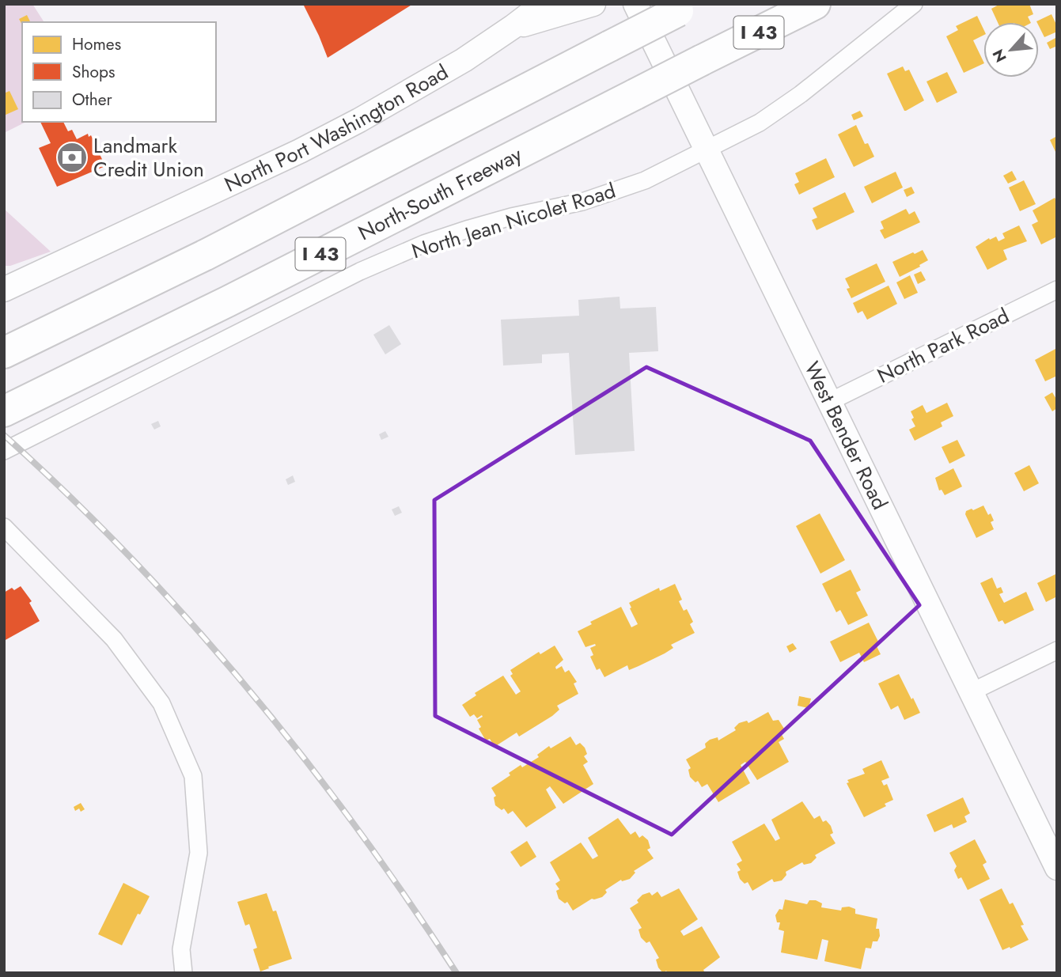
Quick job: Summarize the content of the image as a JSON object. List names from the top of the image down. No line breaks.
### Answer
{"streets":{"highway":["I 43","North-South Freeway"],"street":["North Port Washington Road","North Jean Nicolet Road","North Park Road","West Bender Road"]},"crossings":[["North Jean Nicolet Road","West Bender Road"],["North Park Road","West Bender Road"]],"places":{"bank":["Landmark Credit Union"]},"legend":["Homes","Shops","Other"],"north":"bottom left"}
